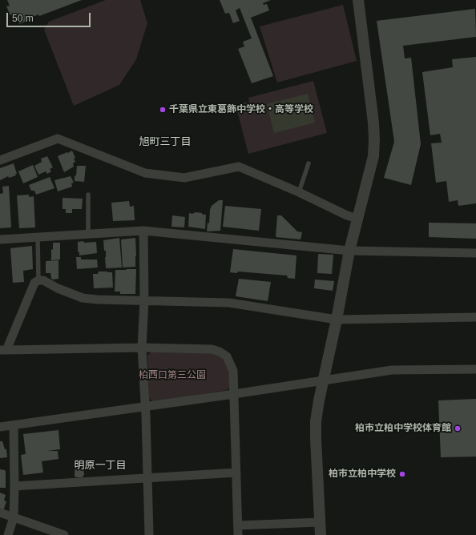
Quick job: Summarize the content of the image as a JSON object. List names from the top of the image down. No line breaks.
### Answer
{"districts":["旭町三丁目","明原一丁目"],"parks":["柏西口第三公園"],"places":["千葉県立東葛飾中学校・高等学校","柏市立柏中学校体育館","柏市立柏中学校"],"scale_bar":"50 m"}
